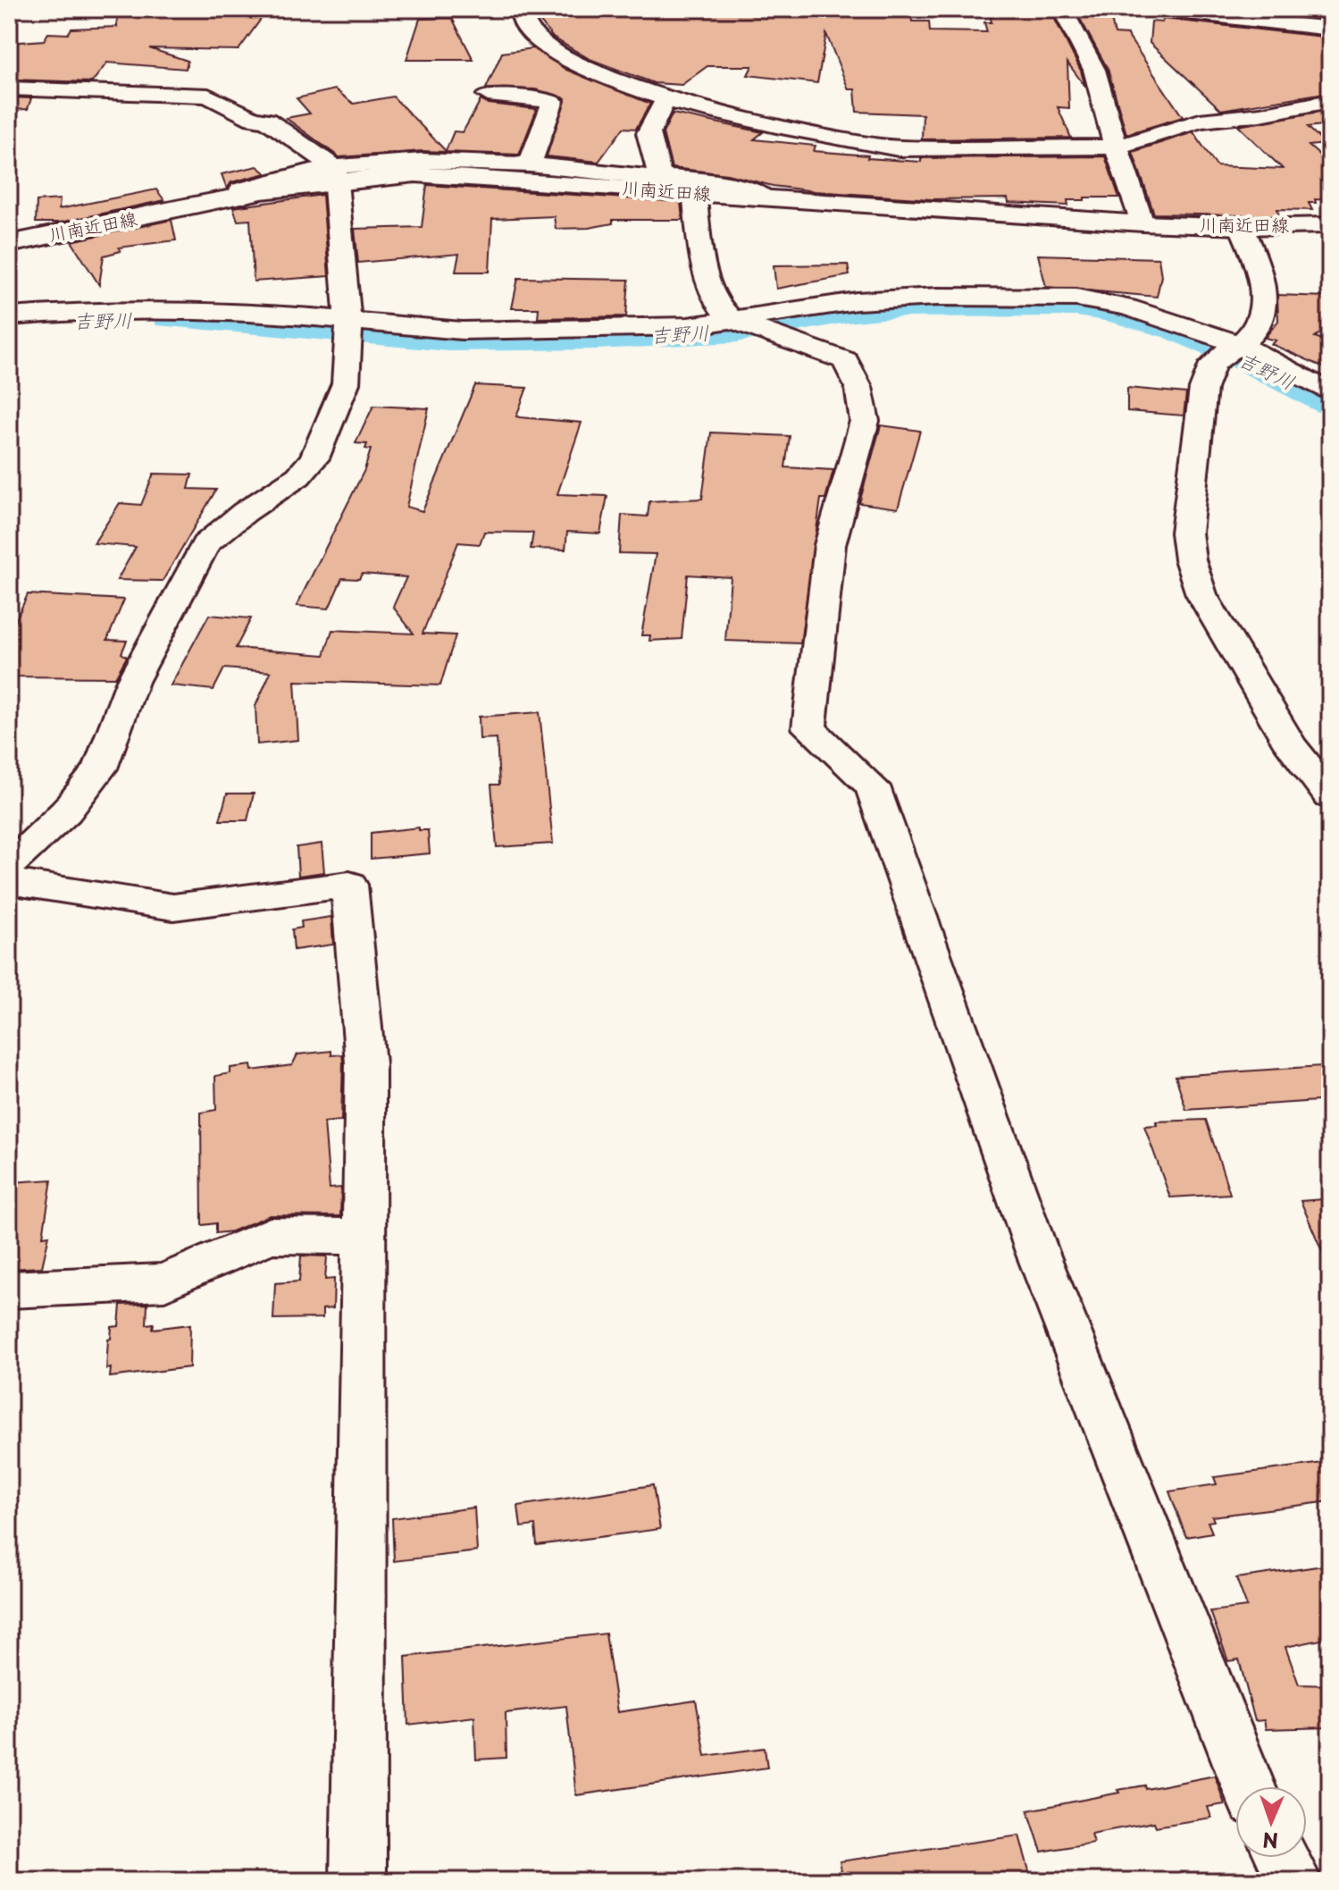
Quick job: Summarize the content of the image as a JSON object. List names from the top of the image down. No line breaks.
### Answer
{"streets":{"main road":["川南近田線"]},"water":["吉野川"],"north":"bottom"}
